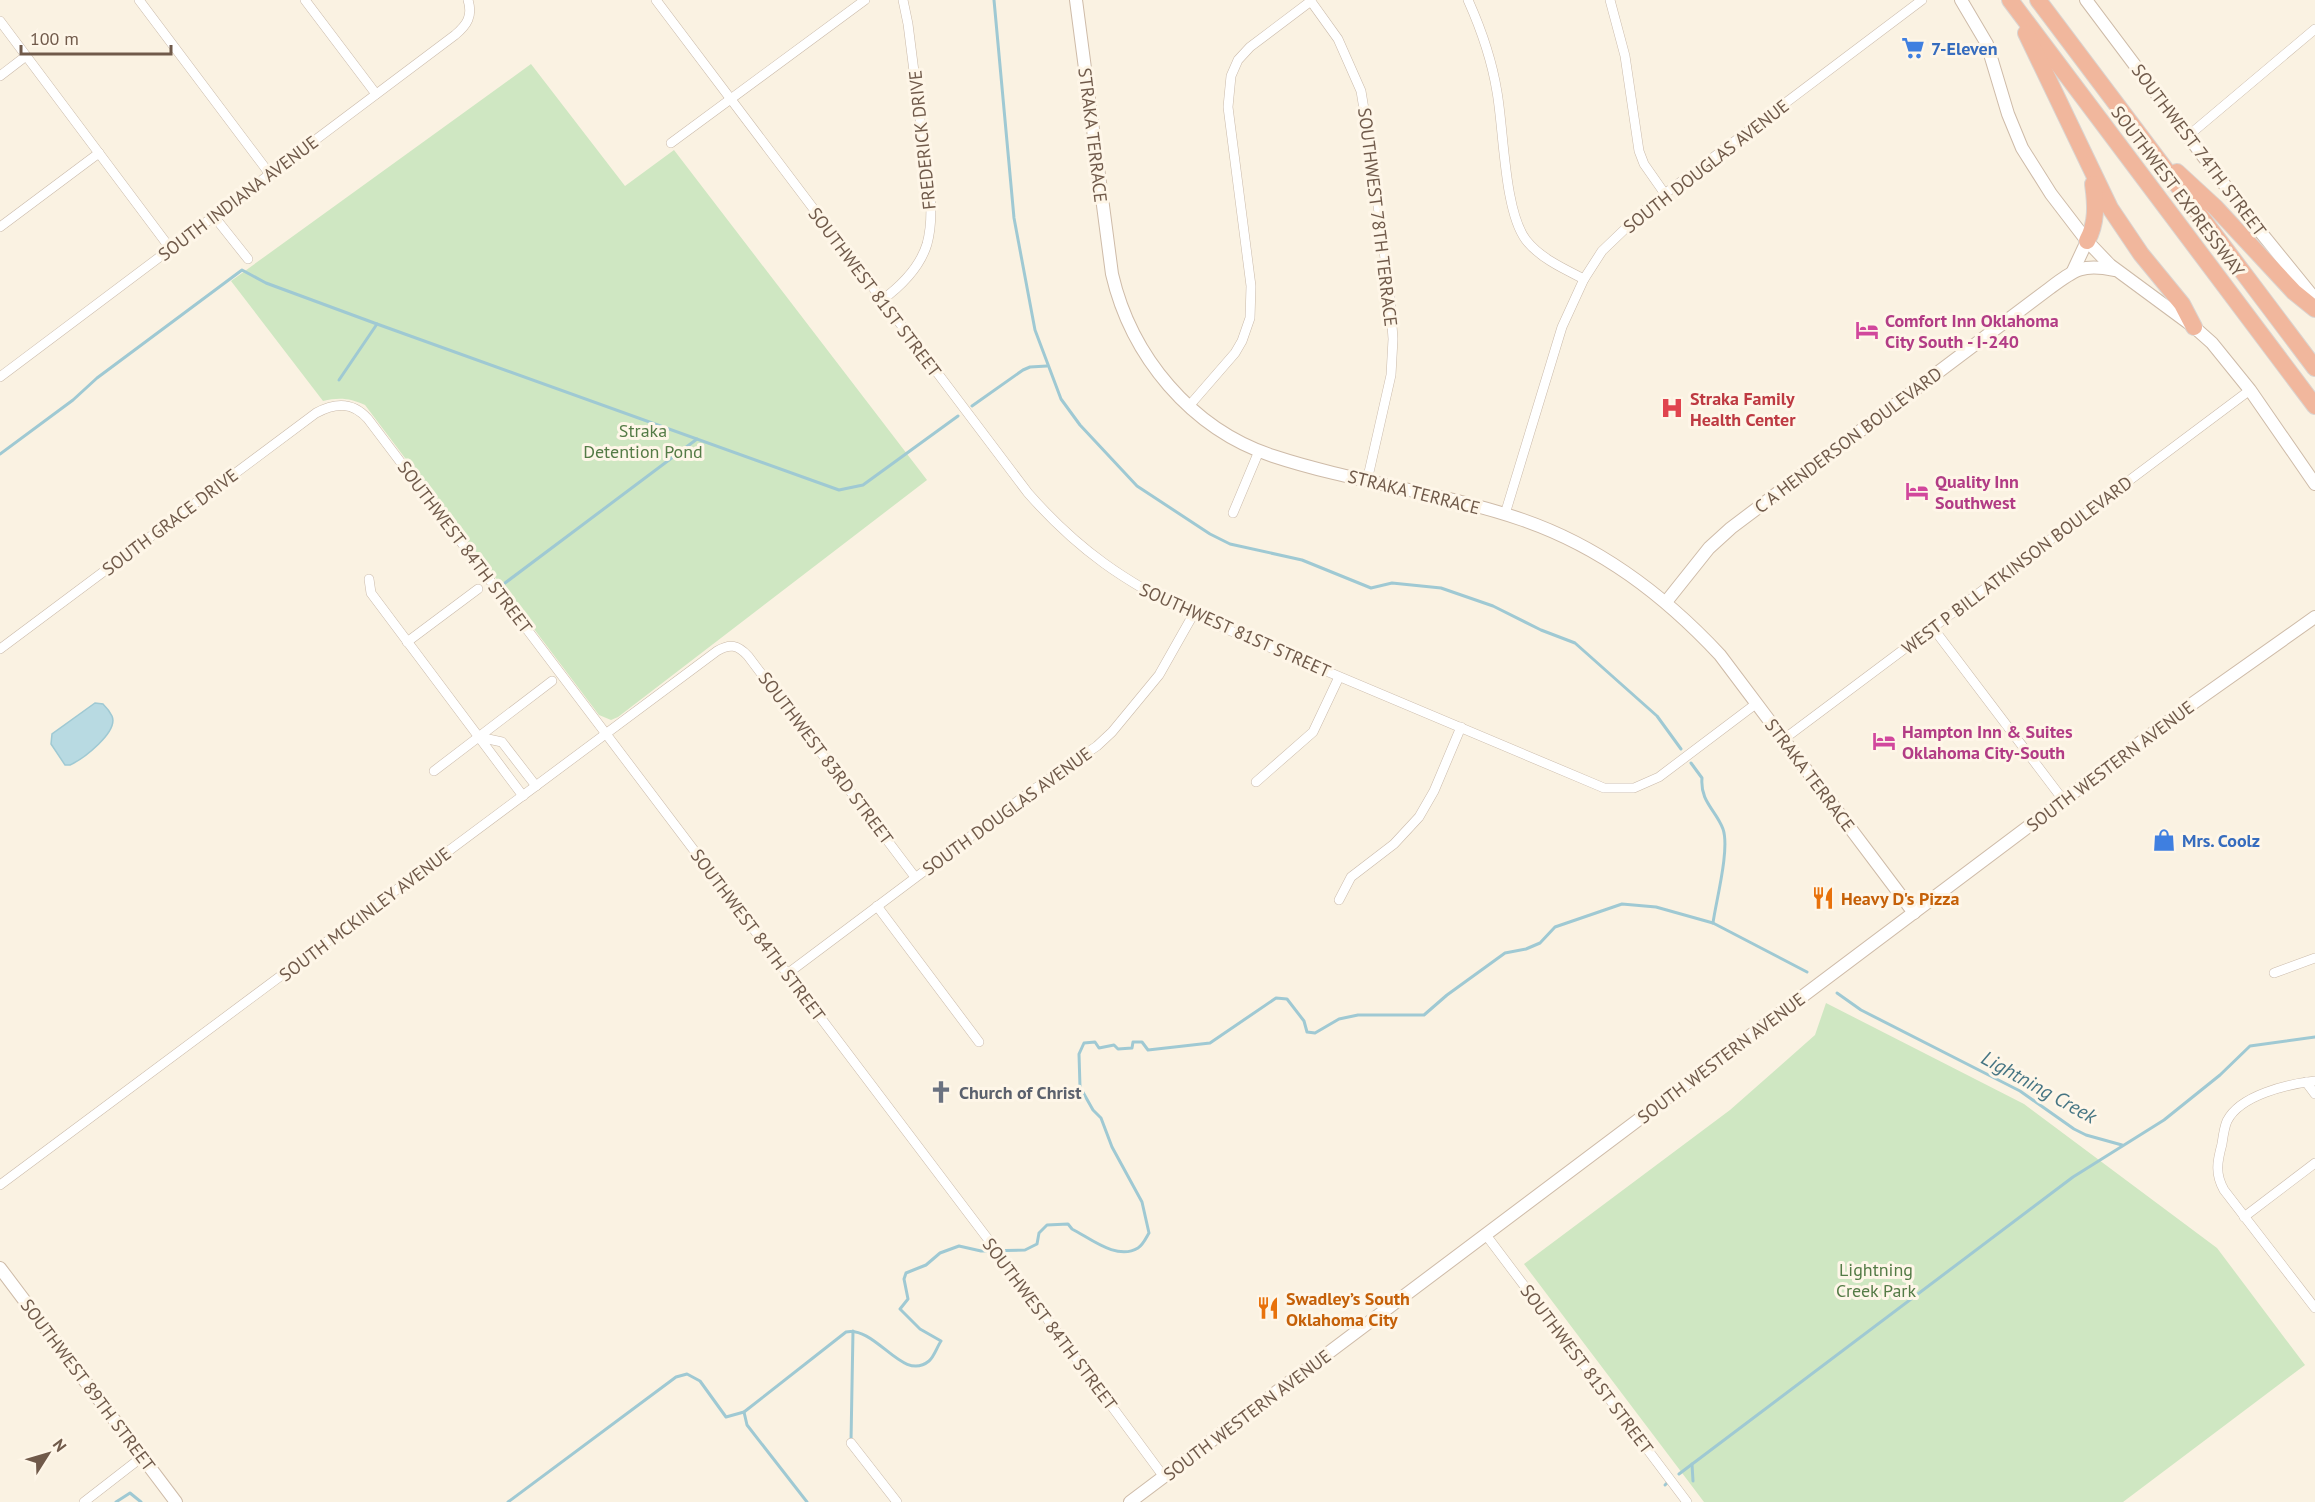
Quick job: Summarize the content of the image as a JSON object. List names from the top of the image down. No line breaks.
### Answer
{"streets":{"highway":["SOUTHWEST EXPRESSWAY"],"main road":["STRAKA TERRACE","SOUTHWEST 74TH STREET","C A HENDERSON BOULEVARD","SOUTH WESTERN AVENUE","SOUTHWEST 89TH STREET"],"street":["FREDERICK DRIVE","SOUTH DOUGLAS AVENUE","SOUTH INDIANA AVENUE","SOUTHWEST 78TH TERRACE","SOUTHWEST 81ST STREET","SOUTH GRACE DRIVE","SOUTHWEST 84TH STREET","WEST P BILL ATKINSON BOULEVARD","SOUTHWEST 83RD STREET","SOUTH MCKINLEY AVENUE"]},"crossings":[["STRAKA TERRACE","SOUTH DOUGLAS AVENUE"],["STRAKA TERRACE","SOUTHWEST 78TH TERRACE"],["STRAKA TERRACE","SOUTHWEST 81ST STREET"],["STRAKA TERRACE","C A HENDERSON BOULEVARD"],["STRAKA TERRACE","WEST P BILL ATKINSON BOULEVARD"],["STRAKA TERRACE","SOUTH WESTERN AVENUE"],["FREDERICK DRIVE","SOUTHWEST 81ST STREET"],["SOUTH DOUGLAS AVENUE","SOUTHWEST 81ST STREET"],["SOUTH DOUGLAS AVENUE","SOUTHWEST 84TH STREET"],["SOUTH DOUGLAS AVENUE","SOUTHWEST 83RD STREET"],["SOUTHWEST 81ST STREET","SOUTH WESTERN AVENUE"],["SOUTH GRACE DRIVE","SOUTHWEST 84TH STREET"],["SOUTHWEST 84TH STREET","SOUTH WESTERN AVENUE"],["SOUTHWEST 84TH STREET","SOUTH MCKINLEY AVENUE"],["SOUTHWEST 83RD STREET","SOUTH MCKINLEY AVENUE"]],"water":["Lightning Creek"],"parks":["Straka Detention Pond","Lightning Creek Park"],"places":{"supermarket":["7-Eleven"],"hotel":["Comfort Inn Oklahoma City South - I-240","Quality Inn Southwest","Hampton Inn & Suites Oklahoma City-South"],"hospital":["Straka Family Health Center"],"shop":["Mrs. Coolz"],"restaurant":["Heavy D's Pizza","Swadley’s South Oklahoma City"],"church":["Church of Christ"]},"scale_bar":"100 m","north":"top right"}
